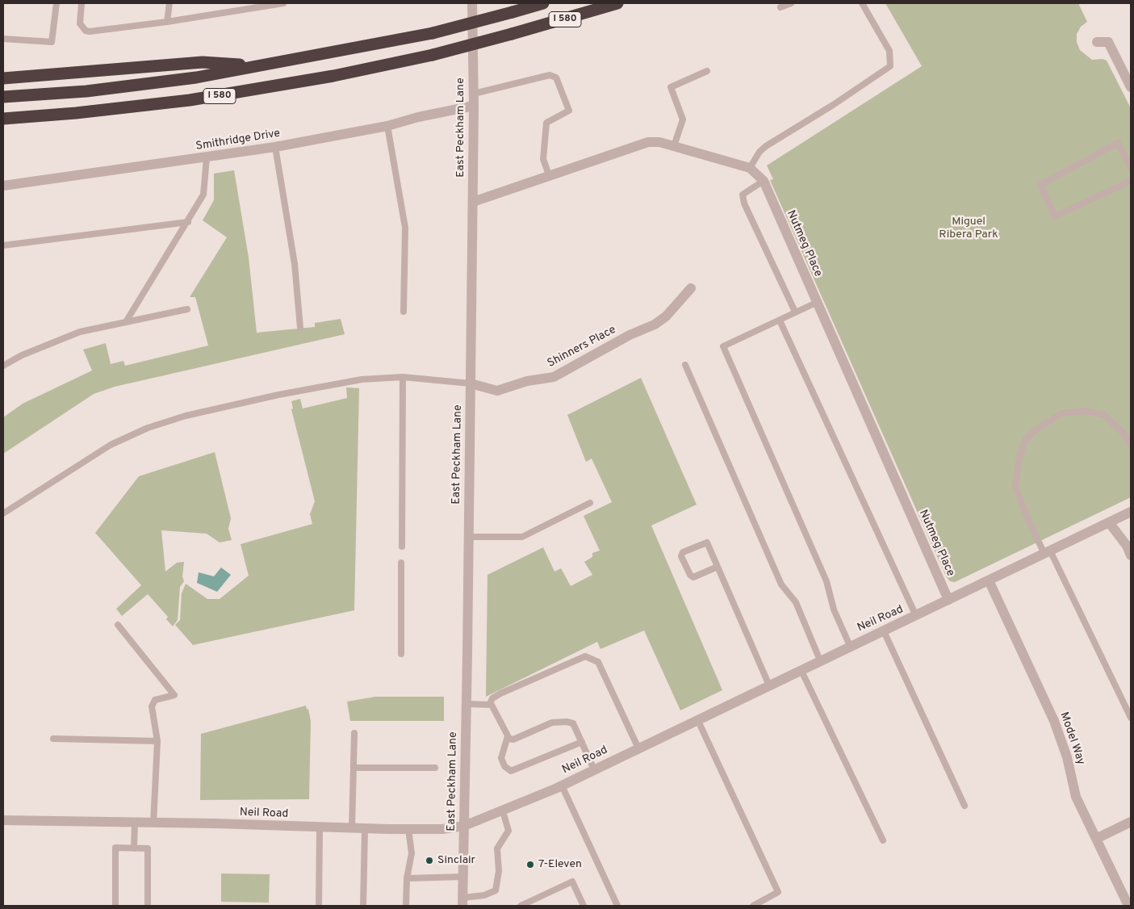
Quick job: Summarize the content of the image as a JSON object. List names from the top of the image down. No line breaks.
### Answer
{"streets":{"highway":["I 580"],"street":["East Peckham Lane","Smithridge Drive","Nutmeg Place","Shinners Place","Neil Road","Model Way"]},"crossings":[["East Peckham Lane","Smithridge Drive"],["East Peckham Lane","Nutmeg Place"],["East Peckham Lane","Shinners Place"],["East Peckham Lane","Neil Road"],["Nutmeg Place","Neil Road"],["Neil Road","Model Way"]],"parks":["Miguel Ribera Park"],"places":["Sinclair","7-Eleven"]}
